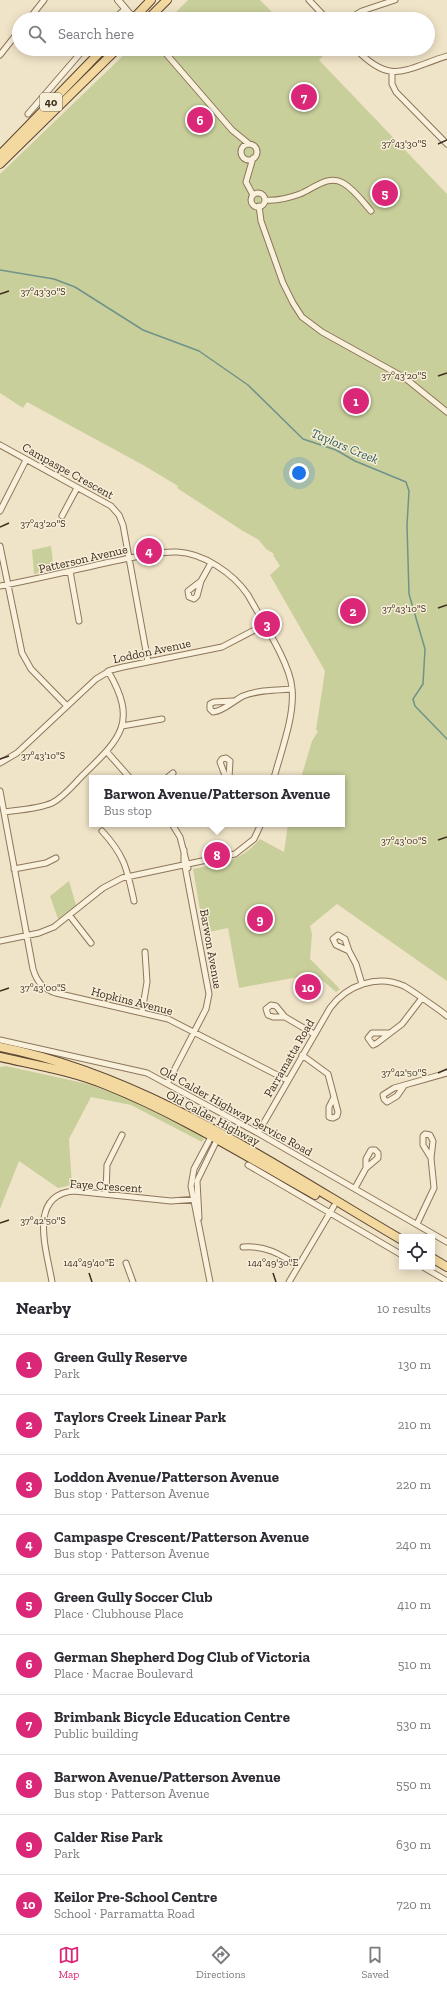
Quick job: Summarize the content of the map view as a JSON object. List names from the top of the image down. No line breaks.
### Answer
{"streets":{"main road":["40","Old Calder Highway"],"street":["Campaspe Crescent","Patterson Avenue","Loddon Avenue","Barwon Avenue","Hopkins Avenue","Parramatta Road","Old Calder Highway Service Road","Faye Crescent"]},"crossings":[["Campaspe Crescent","Patterson Avenue"],["Campaspe Crescent","Loddon Avenue"],["Patterson Avenue","Loddon Avenue"],["Barwon Avenue","Hopkins Avenue"],["Barwon Avenue","Old Calder Highway Service Road"],["Hopkins Avenue","Parramatta Road"],["Parramatta Road","Old Calder Highway Service Road"]],"water":["Taylors Creek"],"page":{"search":"Search here","pins":["7","6","5","1","4","2","3","8","9","10"],"popup":["Barwon Avenue/Patterson Avenue","Bus stop"],"heading":["Nearby","10 results"],"list":[{"mark":"1","name":"Green Gully Reserve","note":"Park","value":"130 m"},{"mark":"2","name":"Taylors Creek Linear Park","note":"Park","value":"210 m"},{"mark":"3","name":"Loddon Avenue/Patterson Avenue","note":"Bus stop · Patterson Avenue","value":"220 m"},{"mark":"4","name":"Campaspe Crescent/Patterson Avenue","note":"Bus stop · Patterson Avenue","value":"240 m"},{"mark":"5","name":"Green Gully Soccer Club","note":"Place · Clubhouse Place","value":"410 m"},{"mark":"6","name":"German Shepherd Dog Club of Victoria","note":"Place · Macrae Boulevard","value":"510 m"},{"mark":"7","name":"Brimbank Bicycle Education Centre","note":"Public building","value":"530 m"},{"mark":"8","name":"Barwon Avenue/Patterson Avenue","note":"Bus stop · Patterson Avenue","value":"550 m"},{"mark":"9","name":"Calder Rise Park","note":"Park","value":"630 m"},{"mark":"10","name":"Keilor Pre-School Centre","note":"School · Parramatta Road","value":"720 m"}],"nav":["Map","Directions","Saved"]},"coordinates":["37°43'30\"S","37°43'20\"S","37°43'10\"S","37°43'00\"S","37°42'50\"S","144°49'40\"E","144°49'30\"E"]}
